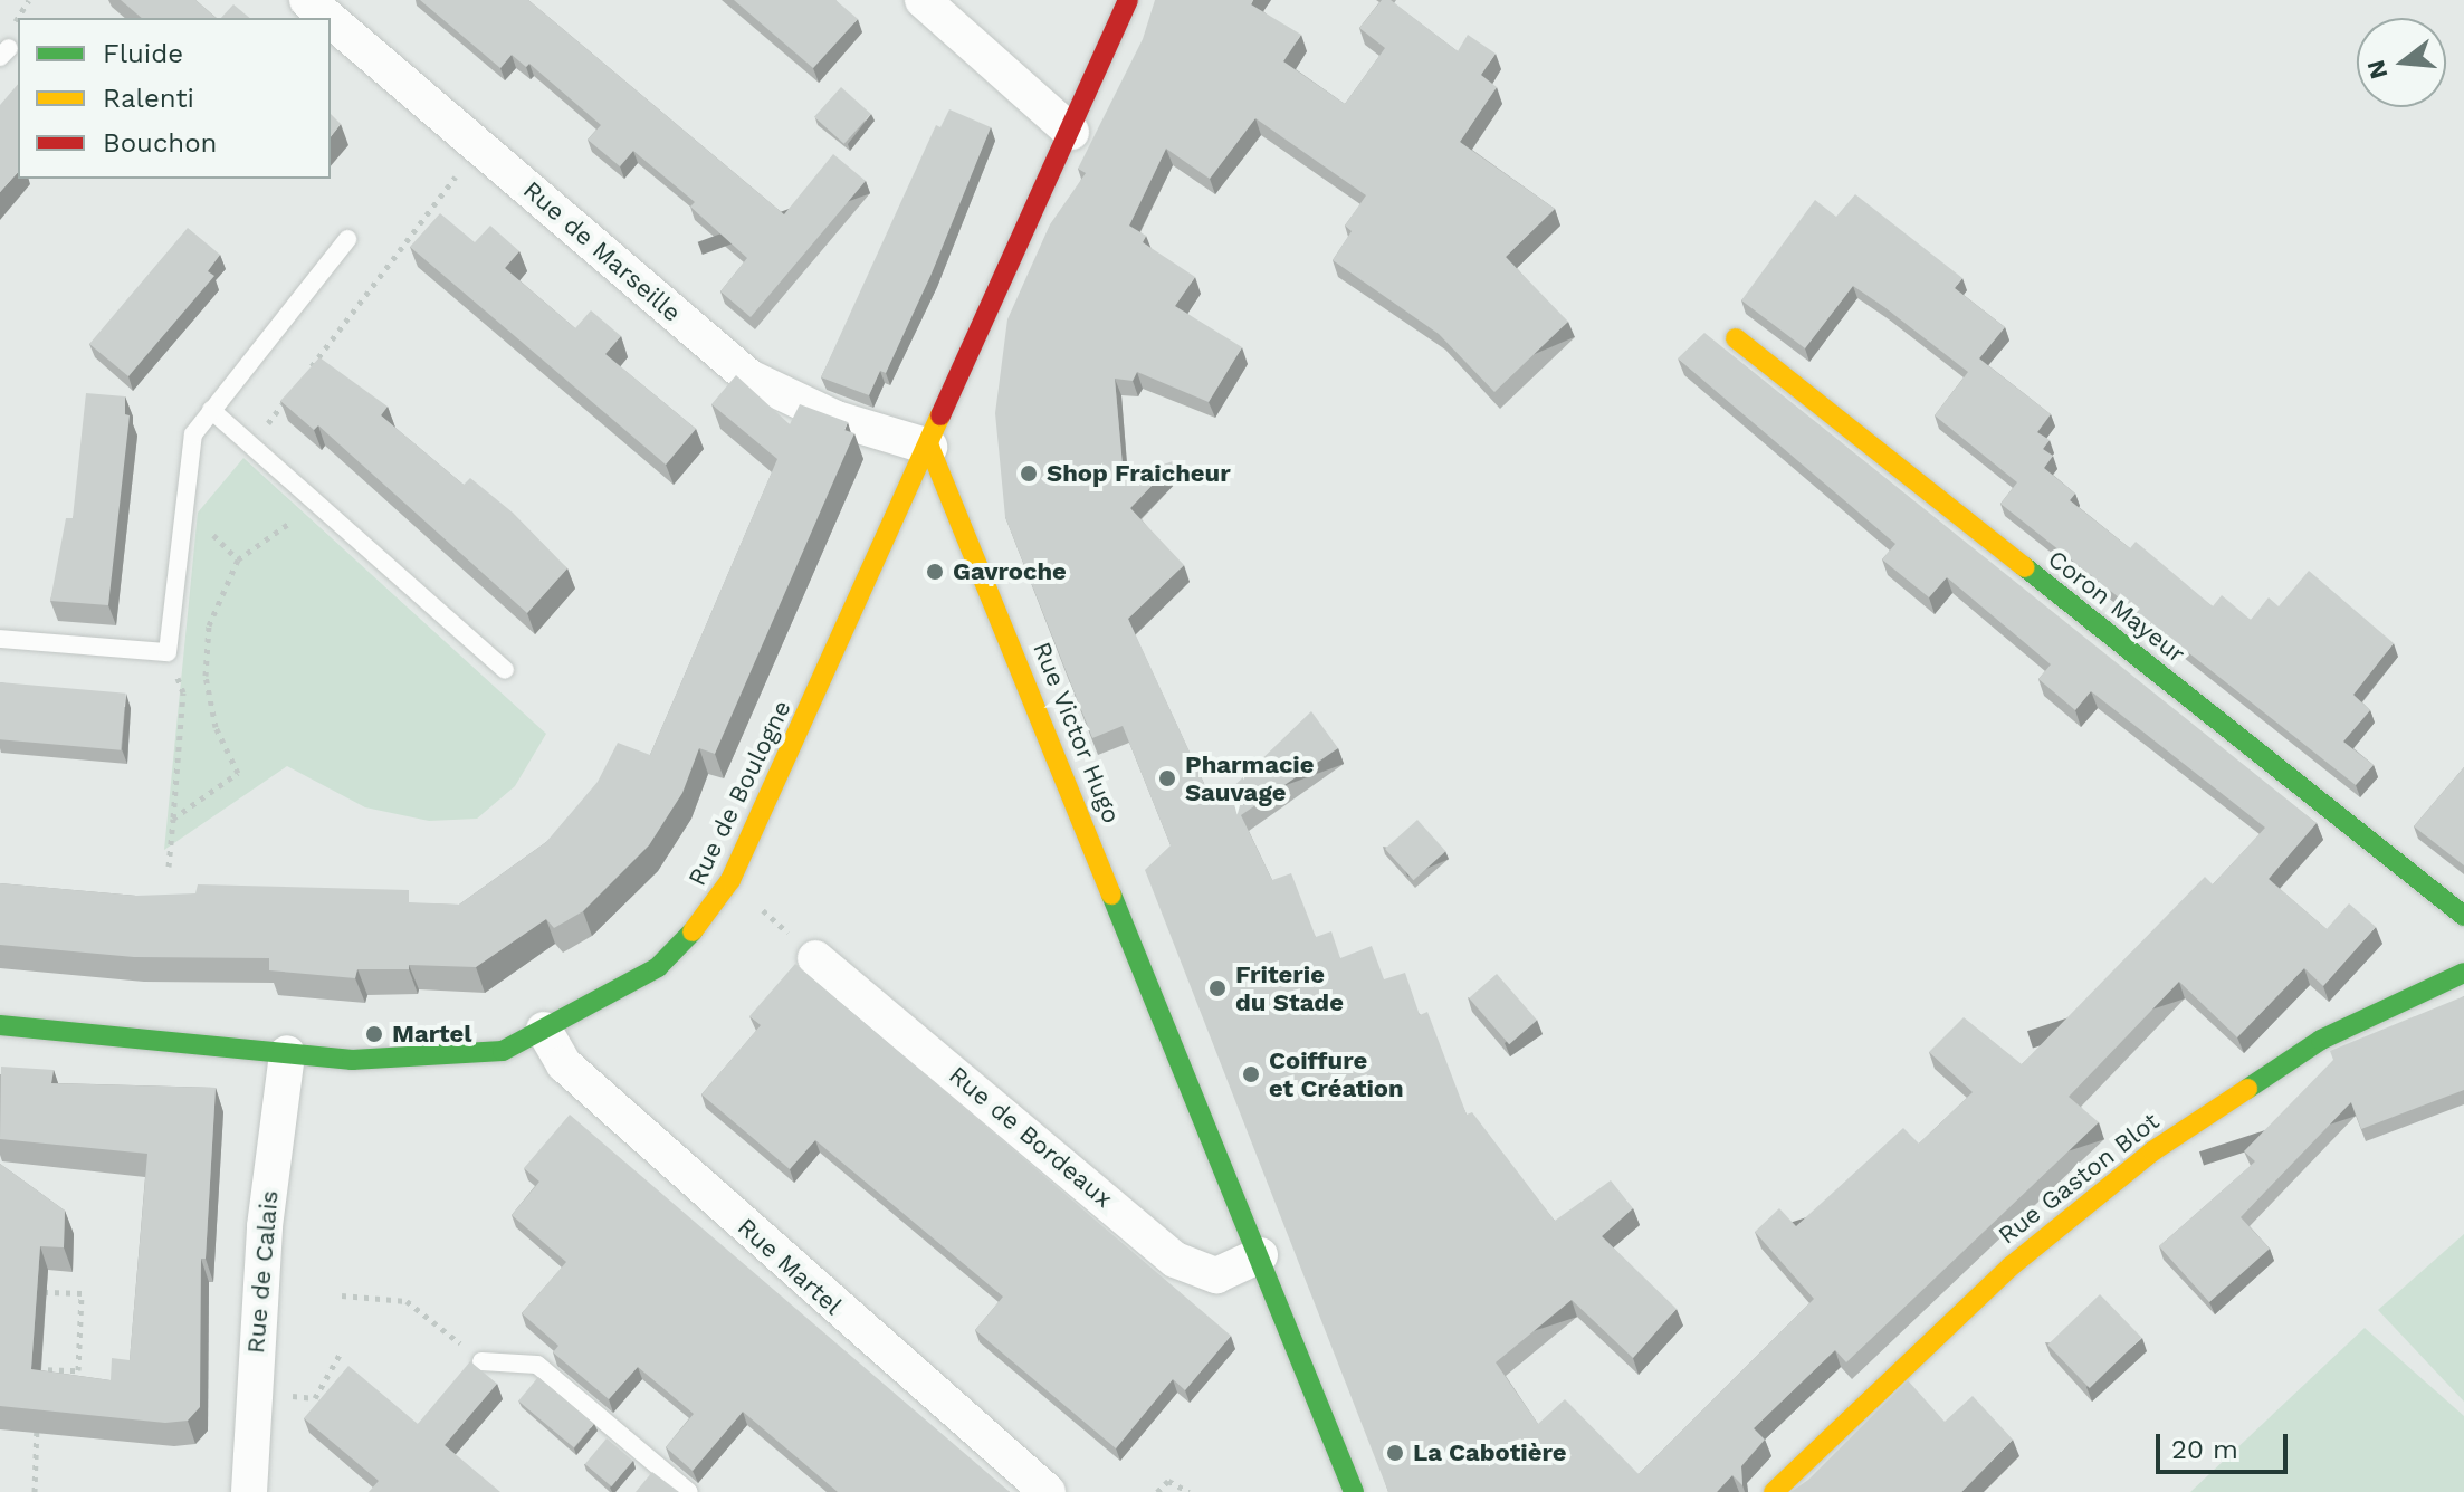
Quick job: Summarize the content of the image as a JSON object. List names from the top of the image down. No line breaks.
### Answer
{"streets":{"street":["Rue de Marseille","Coron Mayeur","Rue Victor Hugo","Rue de Boulogne","Rue de Bordeaux","Rue Gaston Blot","Rue Martel","Rue de Calais"]},"crossings":[["Rue de Marseille","Rue Victor Hugo"],["Rue de Marseille","Rue de Boulogne"],["Rue Victor Hugo","Rue de Boulogne"],["Rue Victor Hugo","Rue de Bordeaux"],["Rue de Boulogne","Rue Martel"],["Rue de Boulogne","Rue de Calais"]],"places":["Shop Fraicheur","Gavroche","Pharmacie Sauvage","Friterie du Stade","Martel","Coiffure et Création","La Cabotière"],"legend":["Fluide","Ralenti","Bouchon"],"scale_bar":"20 m","north":"left"}
